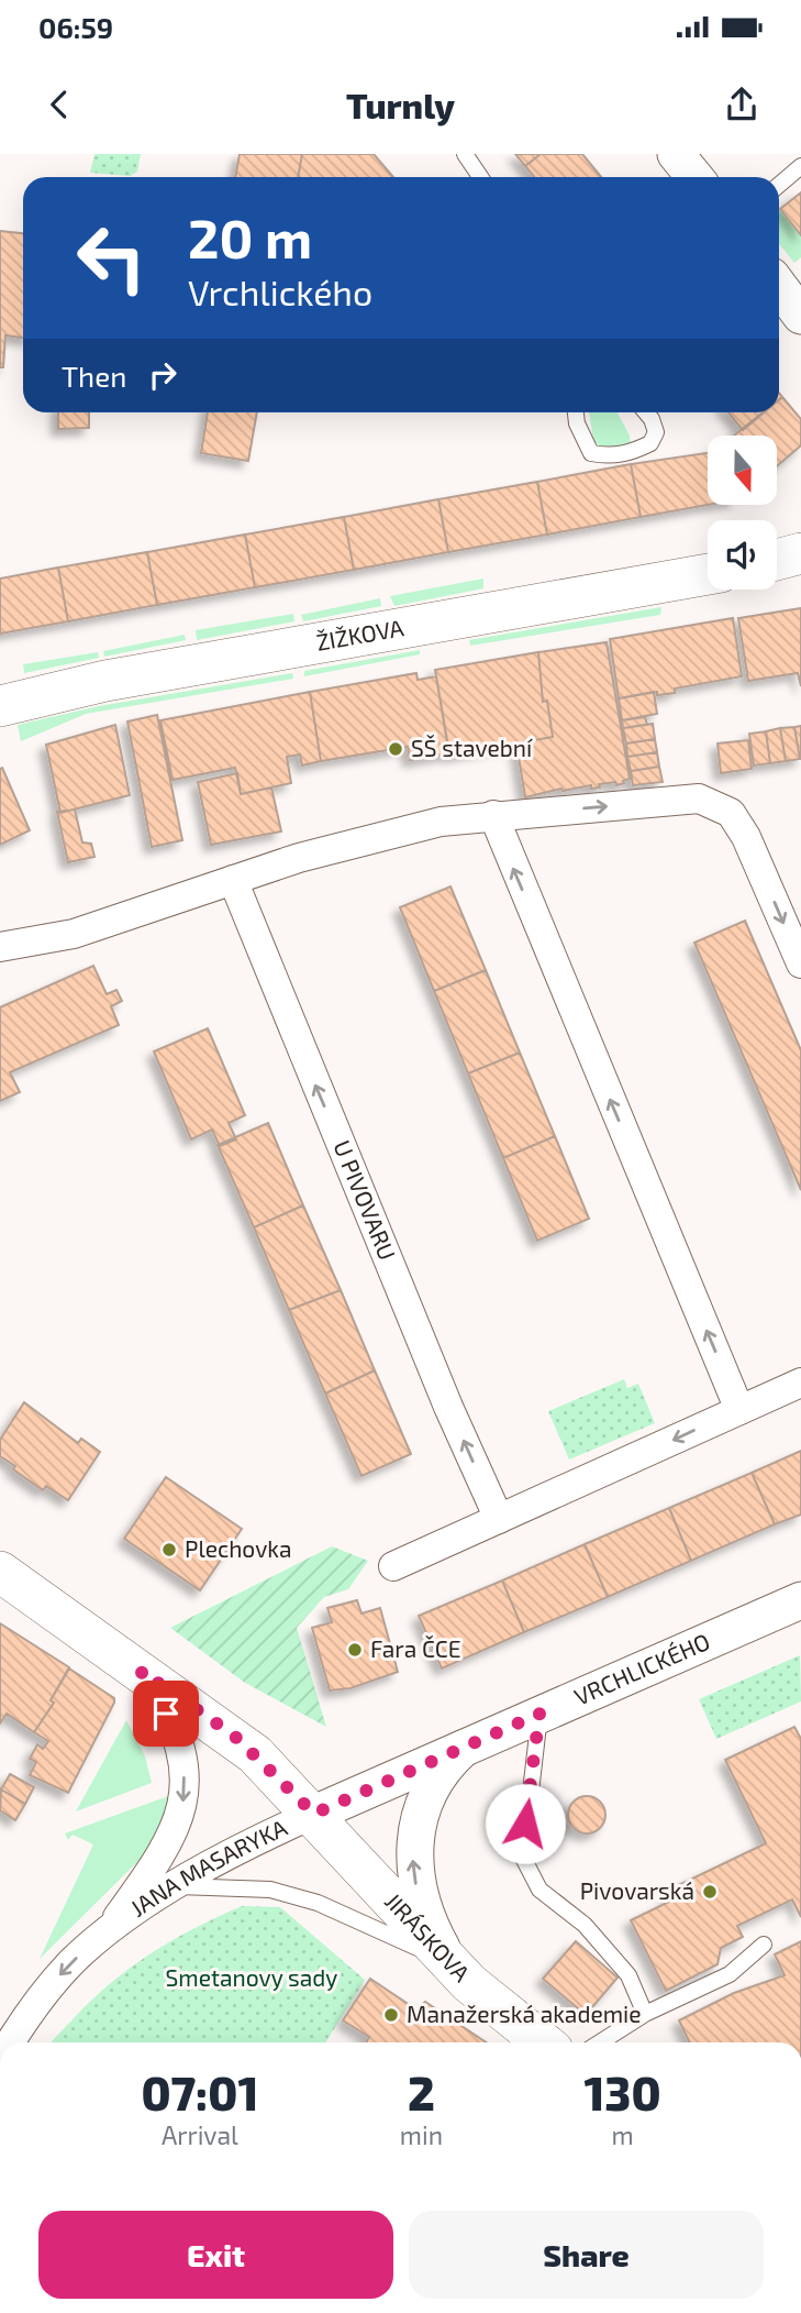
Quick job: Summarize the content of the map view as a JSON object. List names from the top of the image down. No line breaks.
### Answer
{"streets":{"main road":["ŽIŽKOVA","JIRÁSKOVA"],"street":["U PIVOVARU","VRCHLICKÉHO","JANA MASARYKA"]},"crossings":[["VRCHLICKÉHO","JANA MASARYKA"],["VRCHLICKÉHO","JIRÁSKOVA"],["JANA MASARYKA","JIRÁSKOVA"]],"one_way":["U PIVOVARU","JANA MASARYKA"],"parks":["Smetanovy sady"],"places":["SŠ stavební","Plechovka","Fara ČCE","Pivovarská","Manažerská akademie"],"north":"bottom","page":{"status":"06:59","header":"Turnly","turn":["20 m","Vrchlického"],"then":"Then","eta":["07:01","Arrival","2","min","130","m"],"buttons":["Exit","Share"]}}
